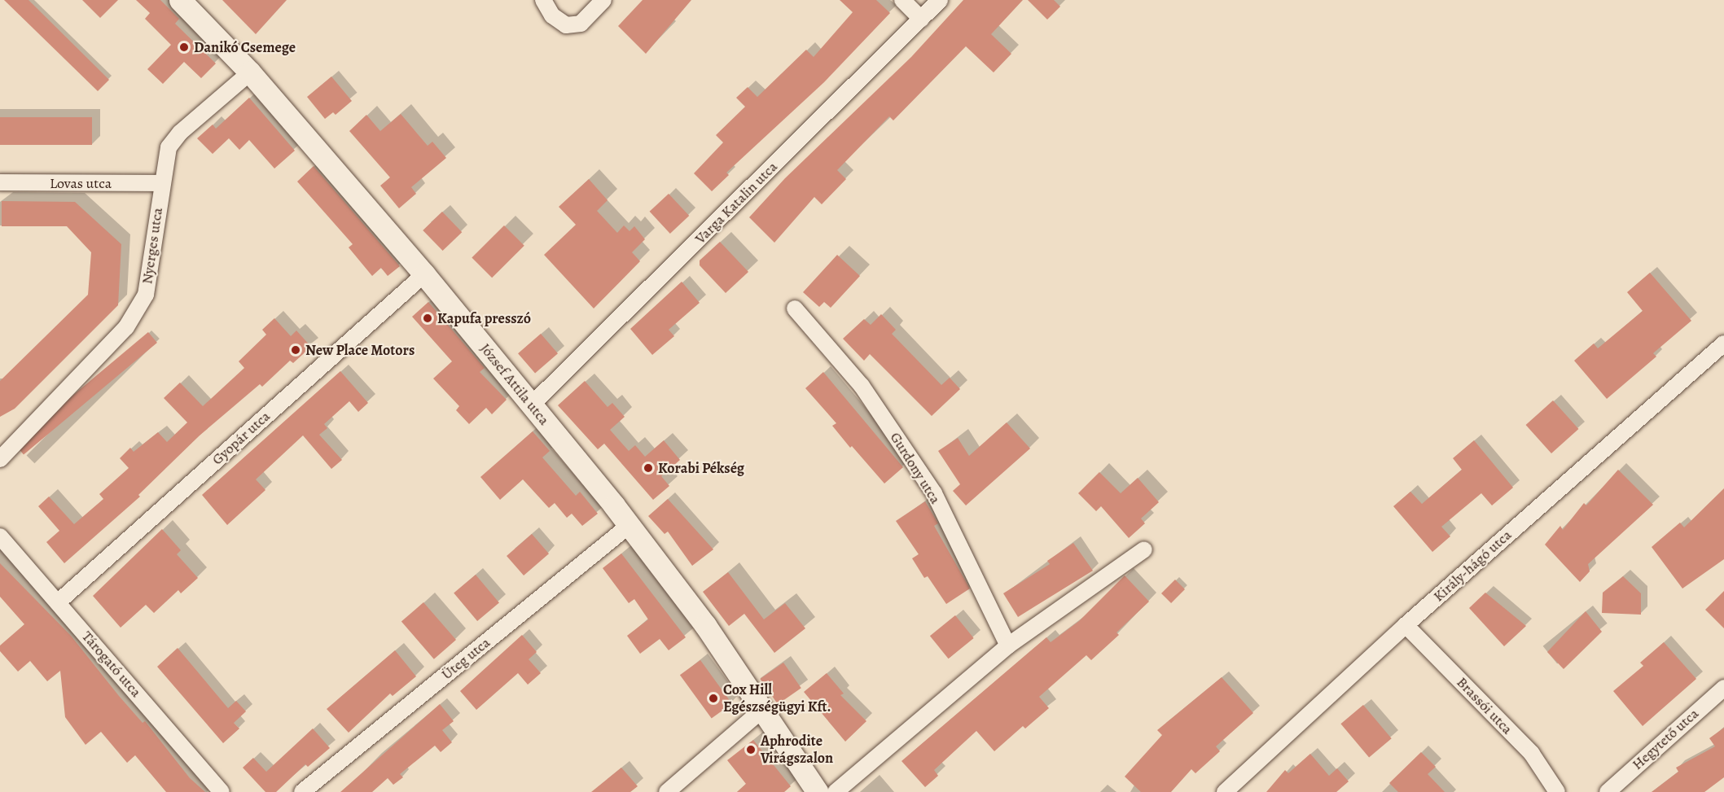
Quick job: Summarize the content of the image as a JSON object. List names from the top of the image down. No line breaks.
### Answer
{"streets":{"street":["Lovas utca","Varga Katalin utca","Nyerges utca","József Attila utca","Gyopár utca","Gurdony utca","Király-hágó utca","Üteg utca","Tárogató utca","Brassói utca","Hegytető utca"]},"crossings":[["Lovas utca","Nyerges utca"],["Varga Katalin utca","József Attila utca"],["Nyerges utca","József Attila utca"],["József Attila utca","Gyopár utca"],["József Attila utca","Üteg utca"],["Gyopár utca","Tárogató utca"],["Király-hágó utca","Brassói utca"]],"places":["Danikó Csemege","Kapufa presszó","New Place Motors","Korabi Pékség","Cox Hill Egészségügyi Kft.","Aphrodite Virágszalon"]}
